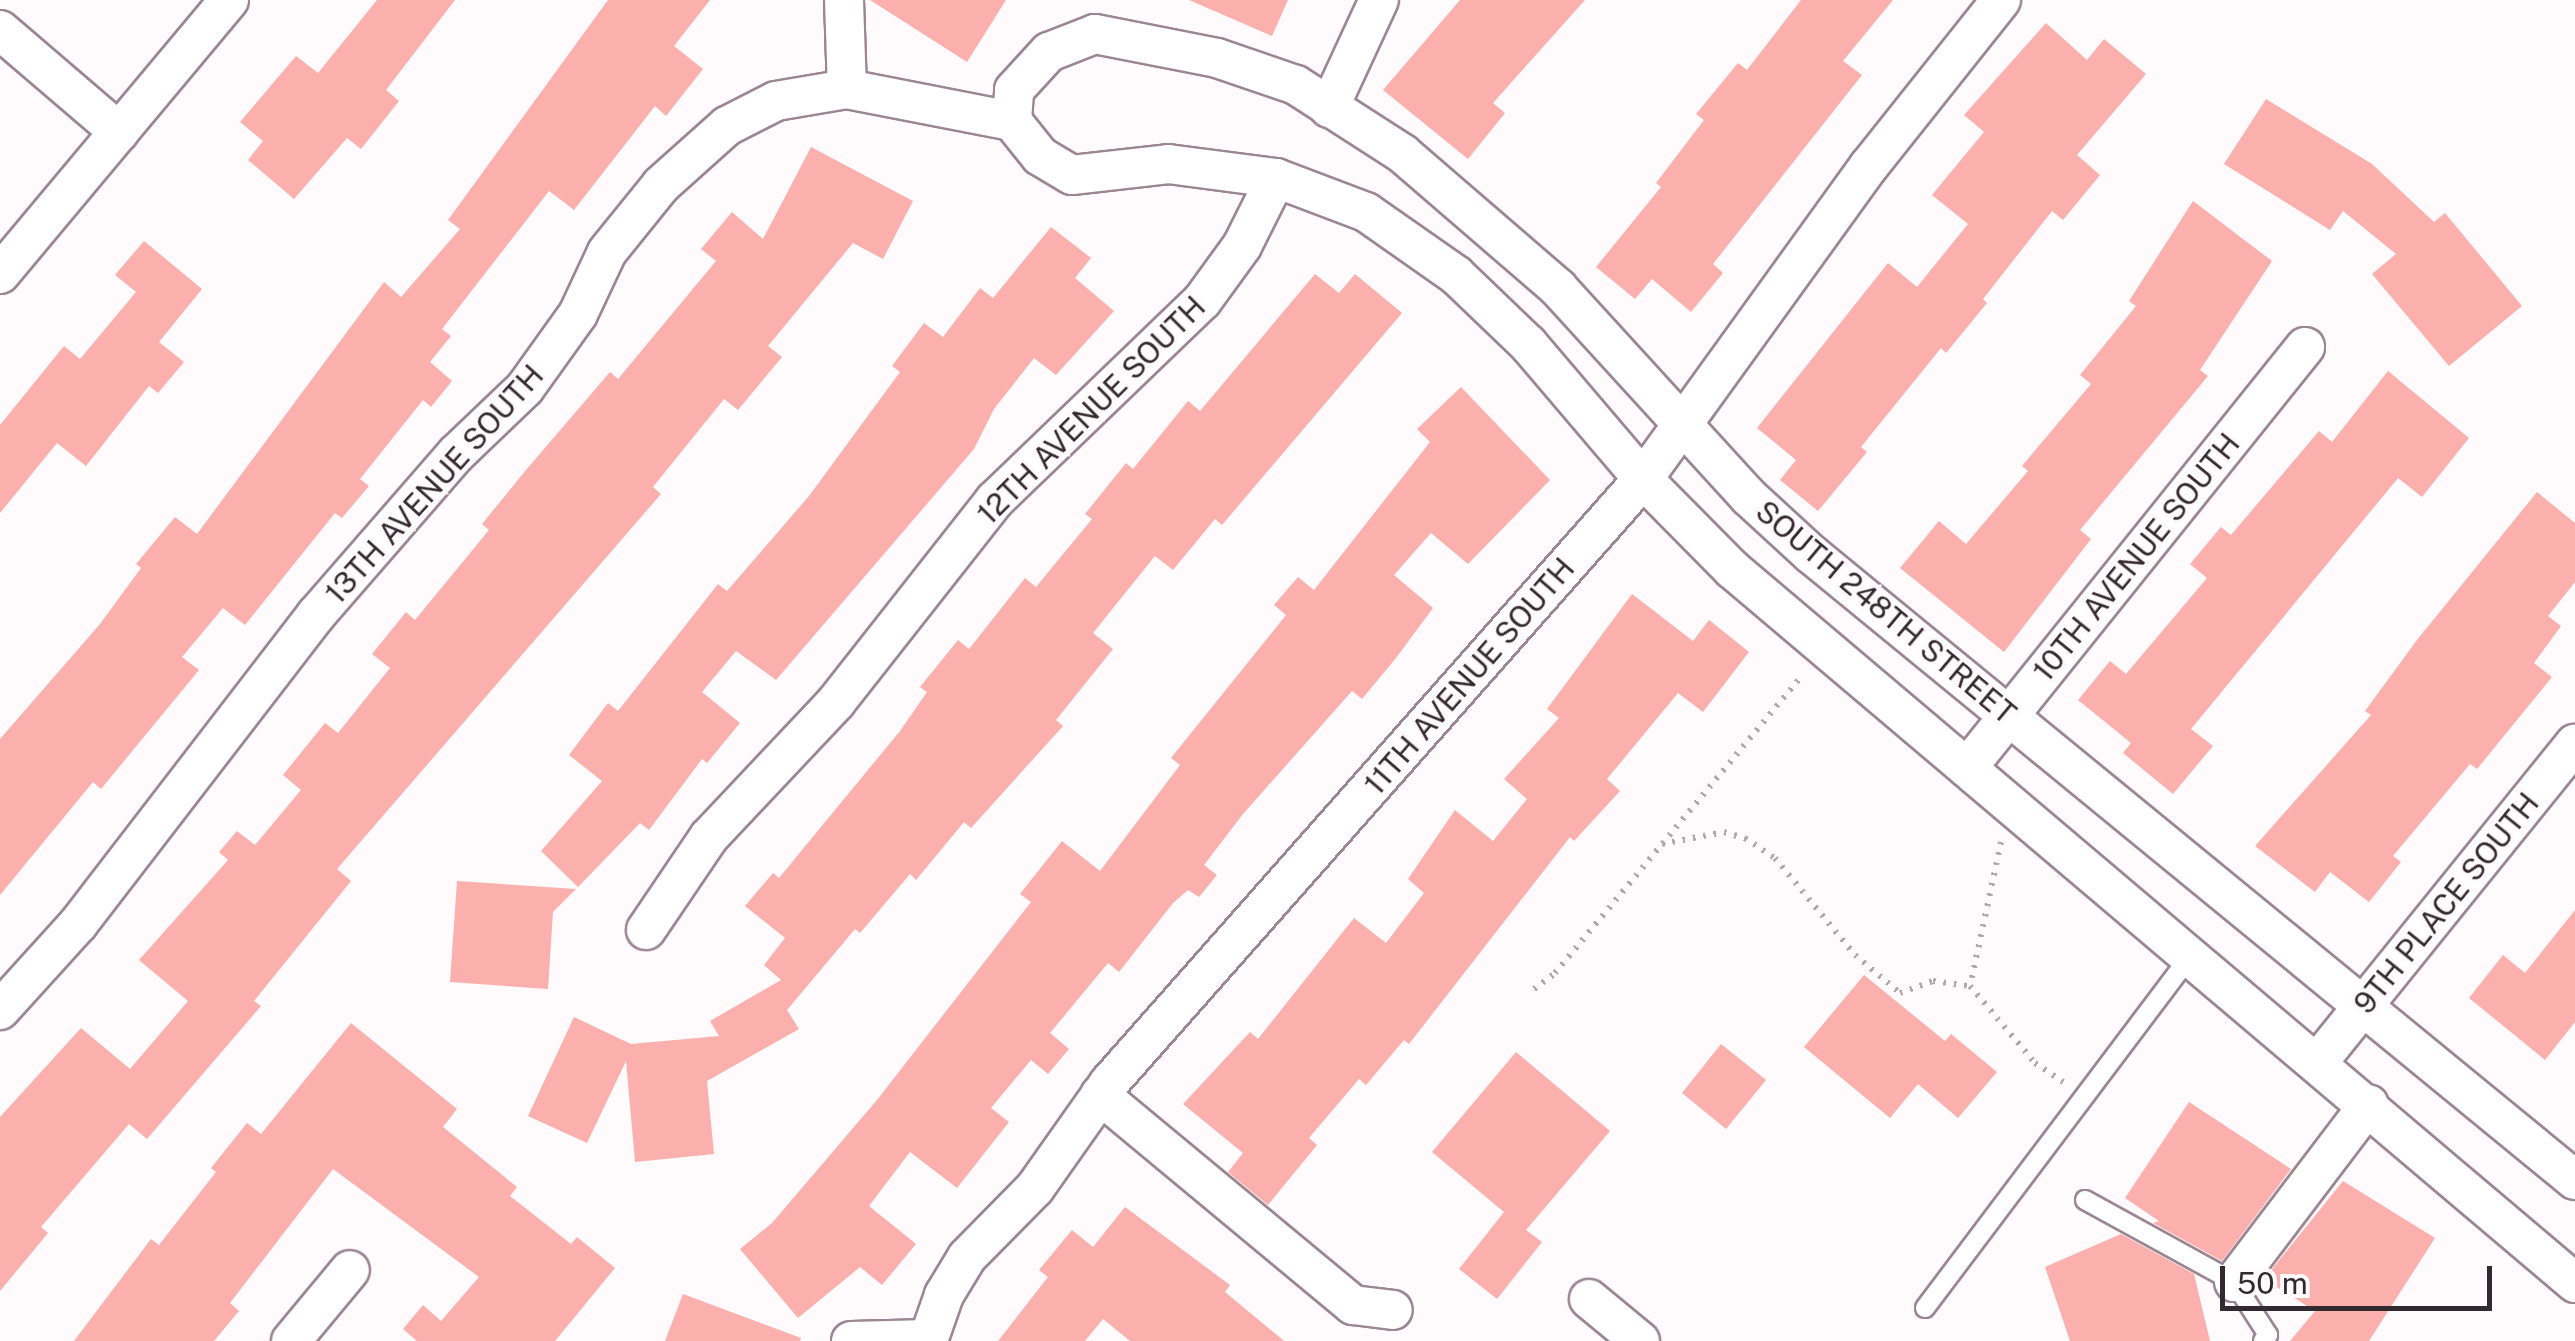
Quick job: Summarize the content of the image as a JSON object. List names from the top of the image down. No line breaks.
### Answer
{"streets":{"street":["12TH AVENUE SOUTH","13TH AVENUE SOUTH","10TH AVENUE SOUTH","SOUTH 248TH STREET","11TH AVENUE SOUTH","9TH PLACE SOUTH"]},"crossings":[["10TH AVENUE SOUTH","SOUTH 248TH STREET"],["SOUTH 248TH STREET","11TH AVENUE SOUTH"],["SOUTH 248TH STREET","9TH PLACE SOUTH"]],"scale_bar":"50 m"}
